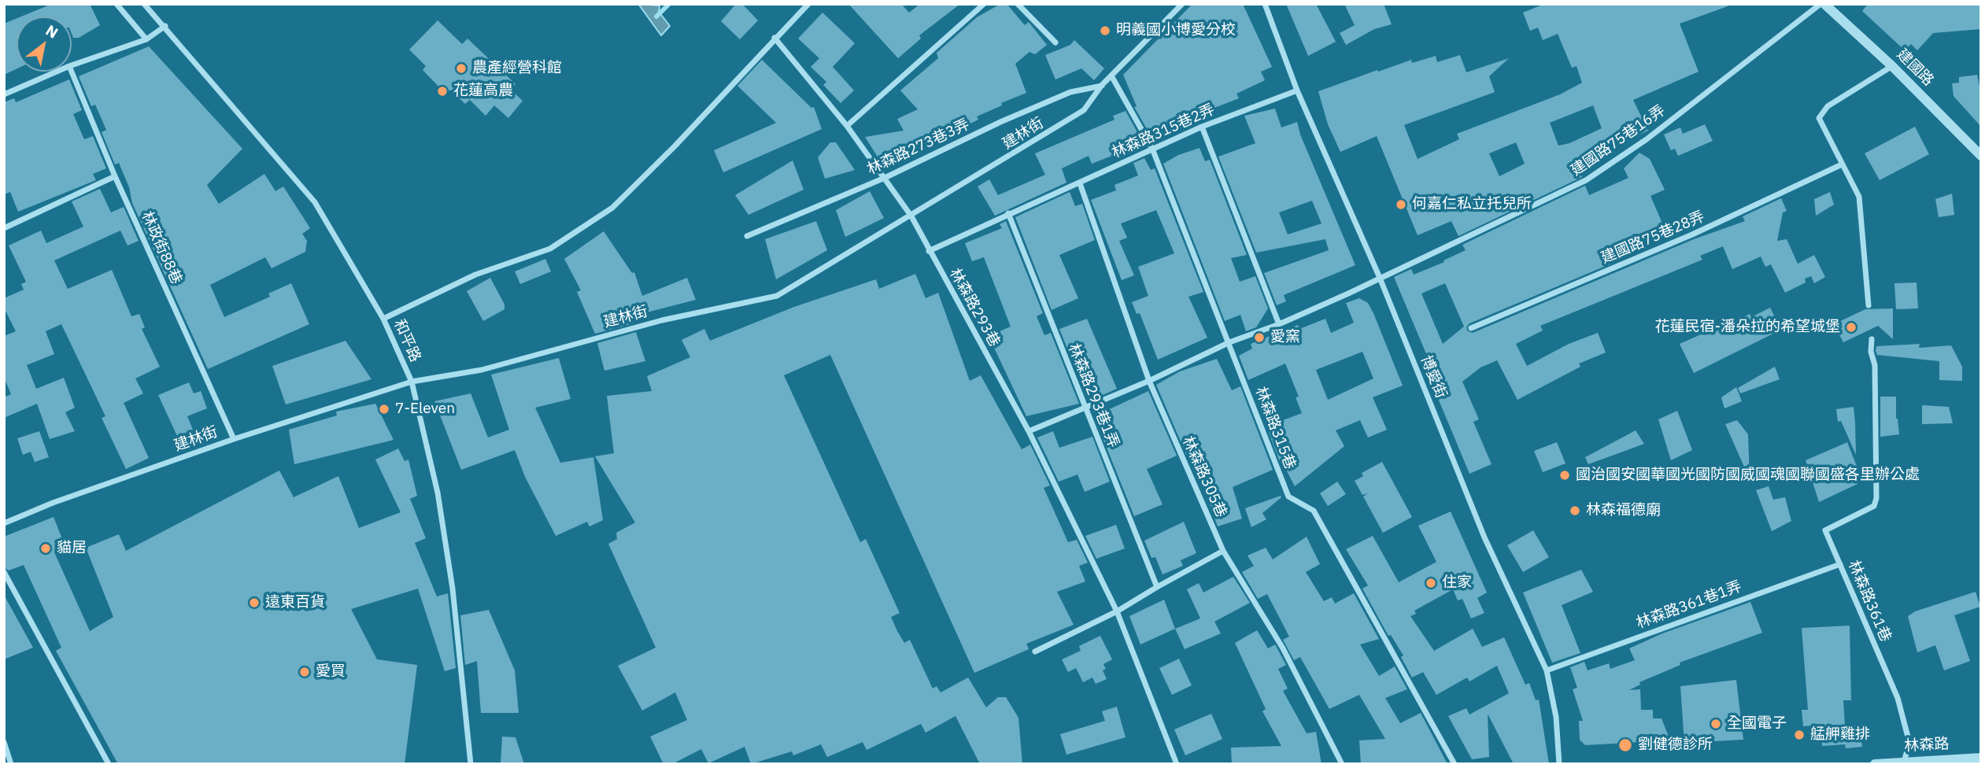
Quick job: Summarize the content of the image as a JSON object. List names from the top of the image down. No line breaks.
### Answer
{"streets":{"street":["建國路","林森路315巷2弄","建林街","建國路75巷16弄","林森路273巷3弄","建國路75巷28弄","林政街88巷","林森路293巷","和平路","博愛街","林森路293巷1弄","林森路315巷","林森路305巷","林森路361巷","林森路361巷1弄","林森路"]},"crossings":[["林森路315巷2弄","林森路293巷"],["林森路315巷2弄","博愛街"],["林森路315巷2弄","林森路293巷1弄"],["林森路315巷2弄","林森路315巷"],["林森路315巷2弄","林森路305巷"],["建林街","林森路273巷3弄"],["建林街","林政街88巷"],["建林街","林森路293巷"],["建林街","和平路"],["建林街","林森路315巷"],["建國路75巷16弄","林森路293巷"],["建國路75巷16弄","博愛街"],["建國路75巷16弄","林森路293巷1弄"],["建國路75巷16弄","林森路315巷"],["建國路75巷16弄","林森路305巷"],["林森路273巷3弄","林森路293巷"],["博愛街","林森路361巷1弄"],["林森路361巷","林森路361巷1弄"],["林森路361巷","林森路"]],"places":["明義國小博愛分校","農產經營科館","花蓮高農","何嘉仁私立托兒所","花蓮民宿-潘朵拉的希望城堡","愛窯","7-Eleven","國治國安國華國光國防國威國魂國聯國盛各里辦公處","林森福德廟","貓居","住家","遠東百貨","愛買","全國電子","艋舺雞排","劉健德診所"],"north":"top right"}
